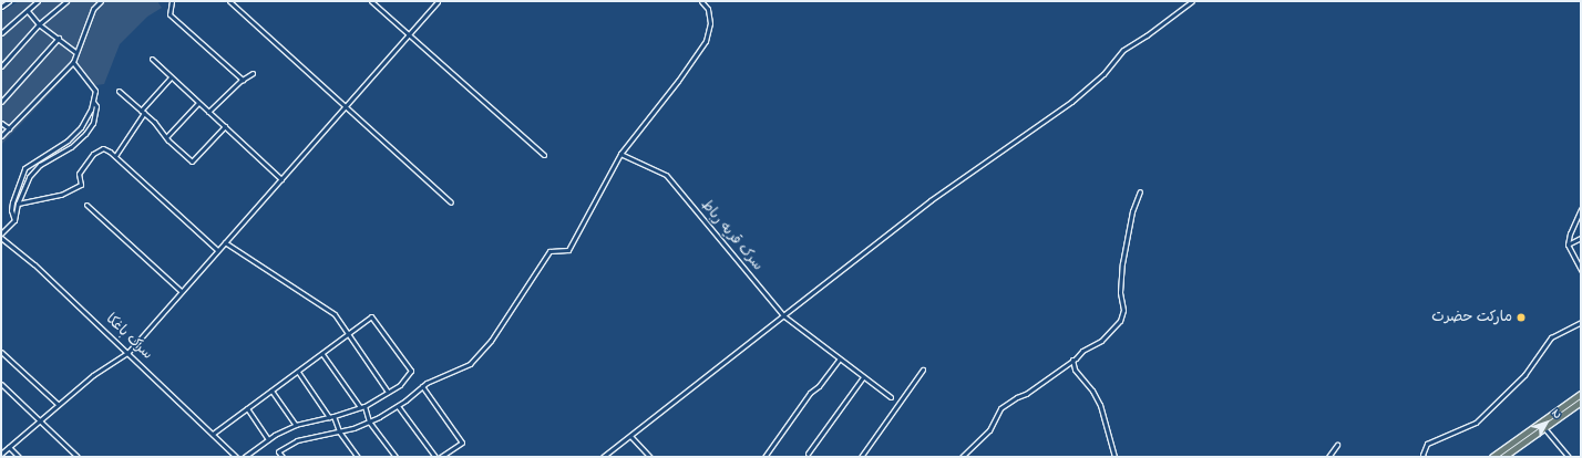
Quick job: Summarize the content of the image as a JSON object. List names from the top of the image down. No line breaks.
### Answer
{"streets":{"street":["سرک قریه رباط","سرک باغکا"]},"places":["مارکت حضرت"],"north":"top right"}
